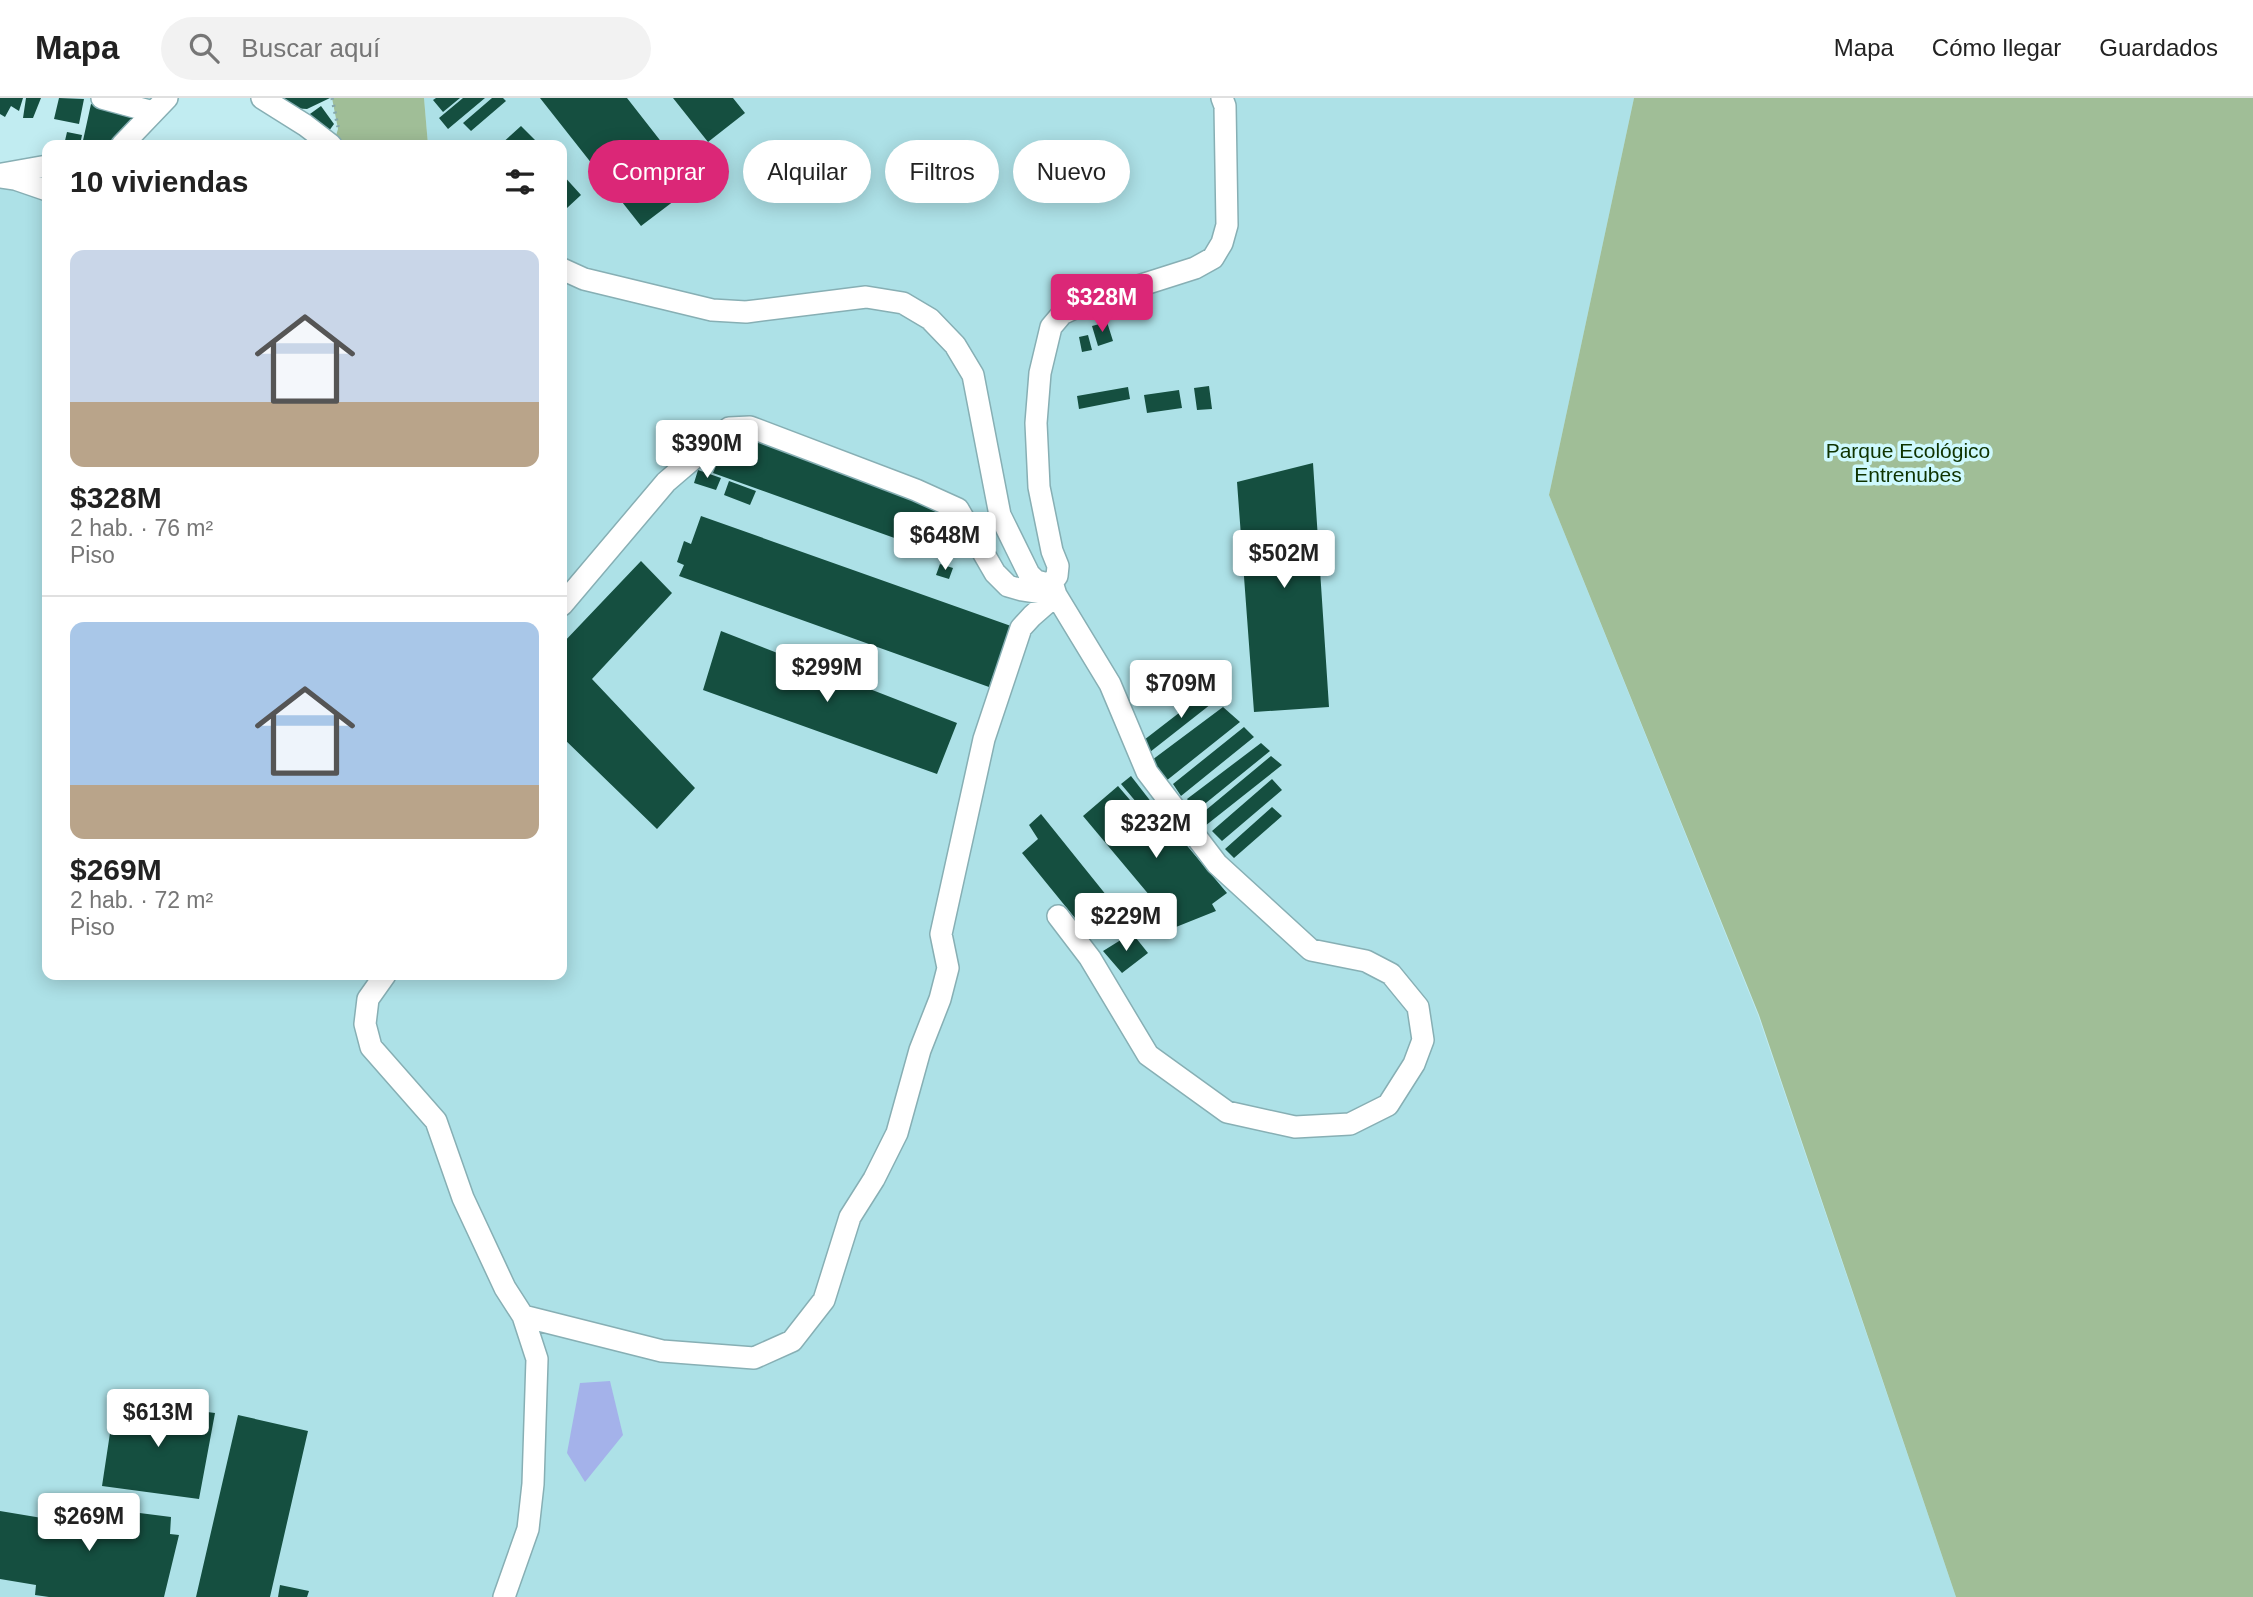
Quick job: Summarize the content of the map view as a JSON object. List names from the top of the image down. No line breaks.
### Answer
{"parks":["Parque Ecológico Entrenubes"],"page":{"header":"Mapa","search":"Buscar aquí","nav":["Mapa","Cómo llegar","Guardados"],"chip":["Comprar","Alquilar","Filtros","Nuevo"],"heading":"10 viviendas","list":[{"name":"$328M","note":"2 hab. · 76 m² · Piso"},{"name":"$269M","note":"2 hab. · 72 m² · Piso"}],"price":["$328M","$390M","$648M","$502M","$299M","$709M","$232M","$229M","$613M","$269M"]}}
